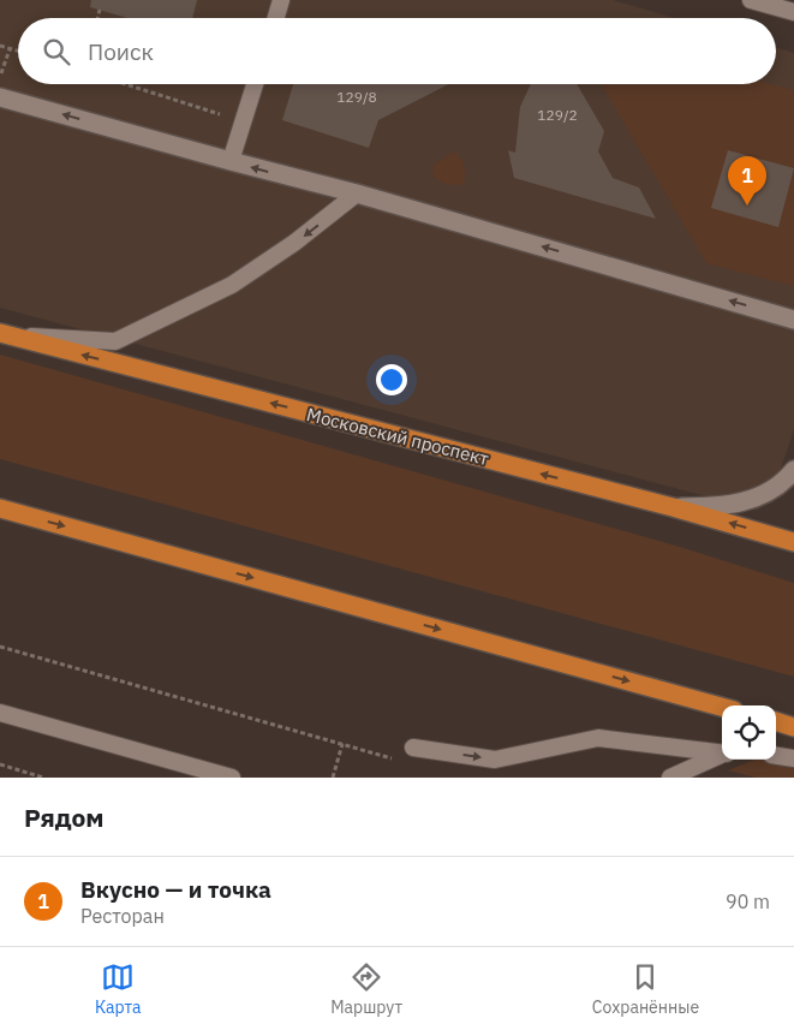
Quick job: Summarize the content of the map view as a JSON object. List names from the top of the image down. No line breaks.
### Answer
{"streets":{"main road":["Московский проспект"]},"one_way":["Московский проспект"],"house_numbers":["129/8","129/2"],"page":{"search":"Поиск","pins":"1","heading":"Рядом","list":[{"mark":"1","name":"Вкусно — и точка","note":"Ресторан","value":"90 m"}],"nav":["Карта","Маршрут","Сохранённые"]}}
